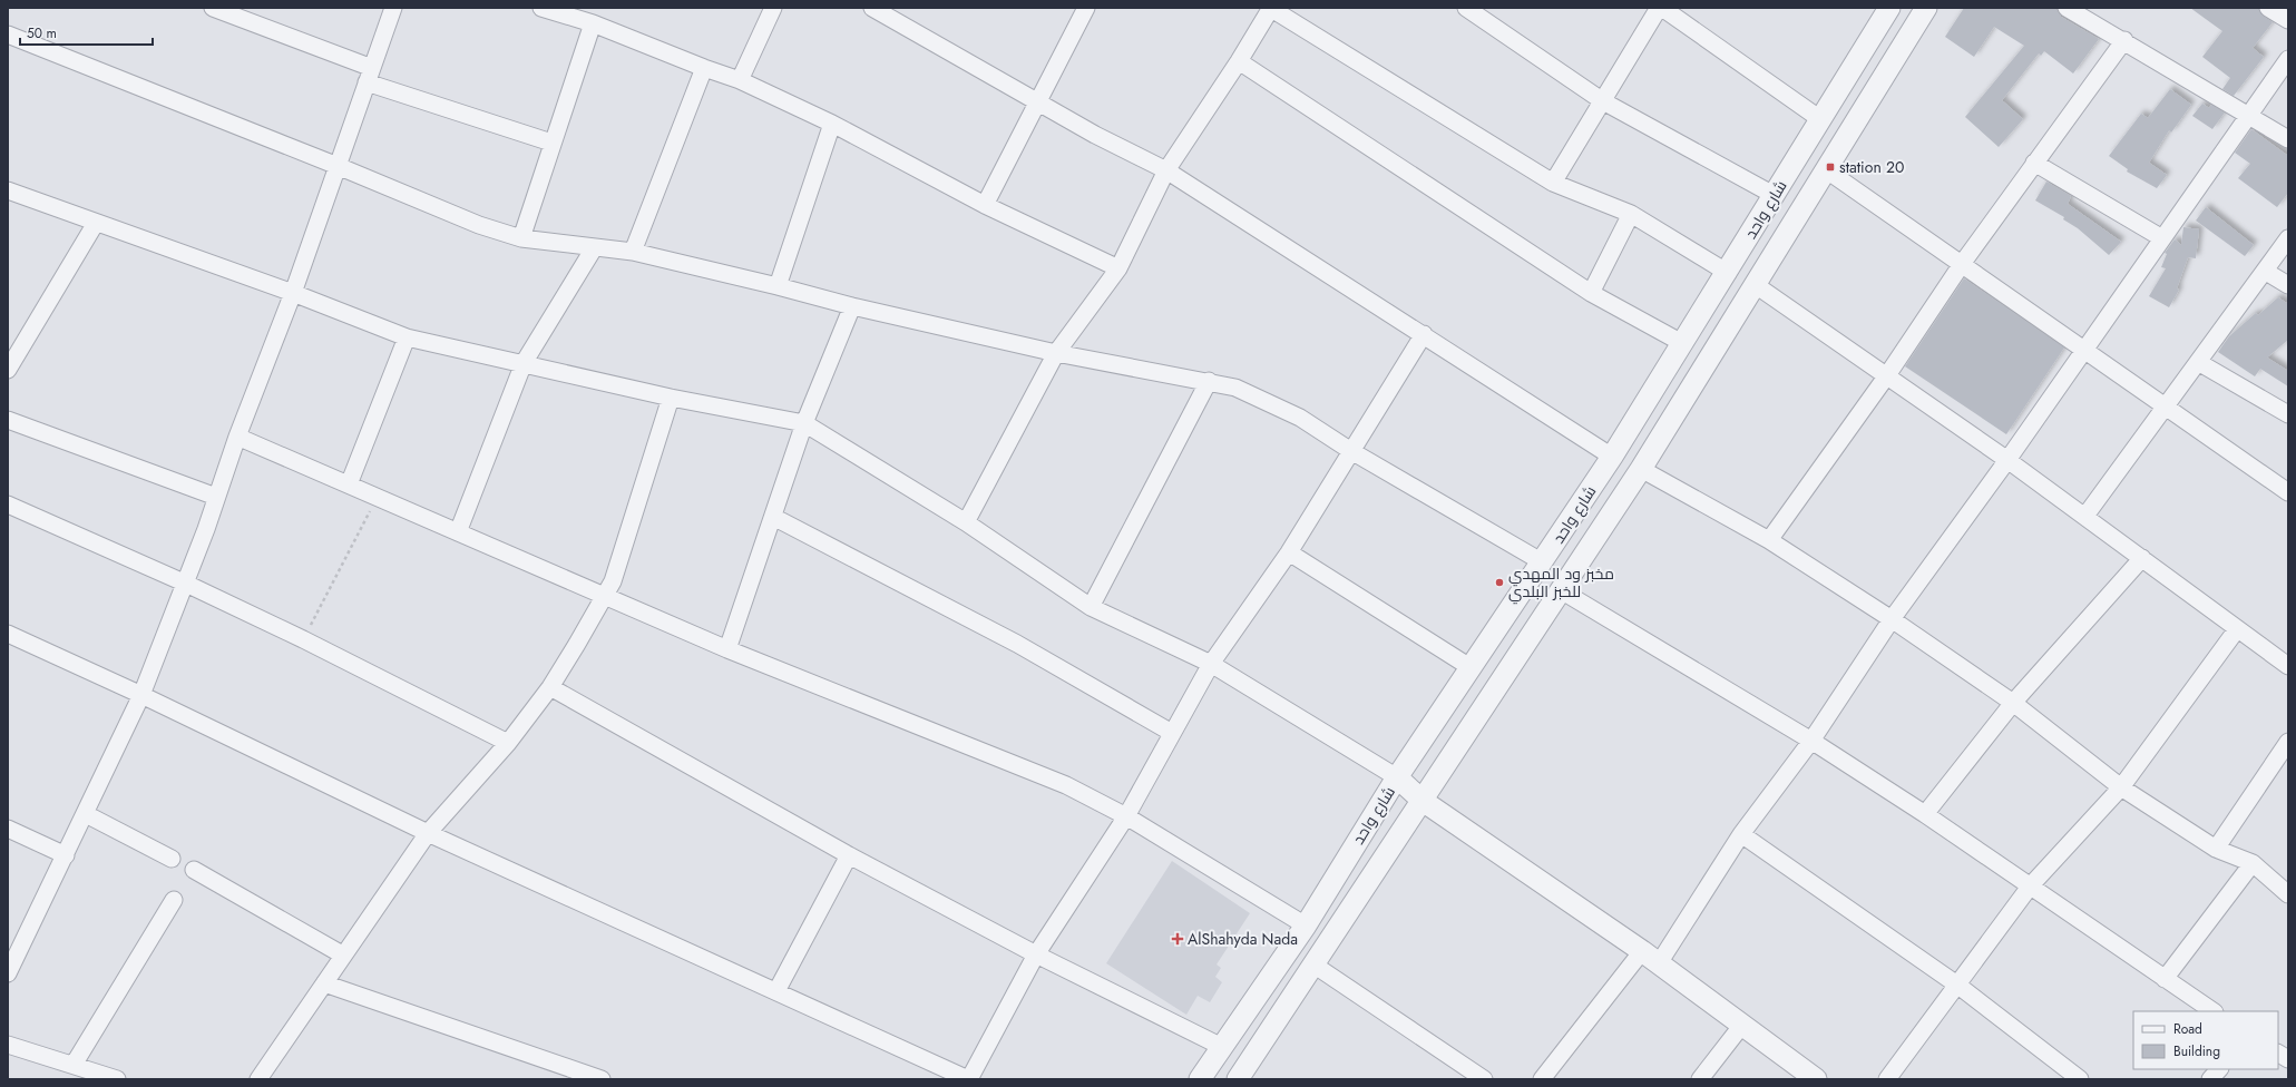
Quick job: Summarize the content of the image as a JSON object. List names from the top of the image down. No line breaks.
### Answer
{"streets":{"street":["شارع واحد"]},"places":{"transit":["station 20"],"other":["مخبز ود المهدي للخبز البلدي"],"health":["AlShahyda Nada"]},"legend":["Road","Building"],"scale_bar":"50 m"}
